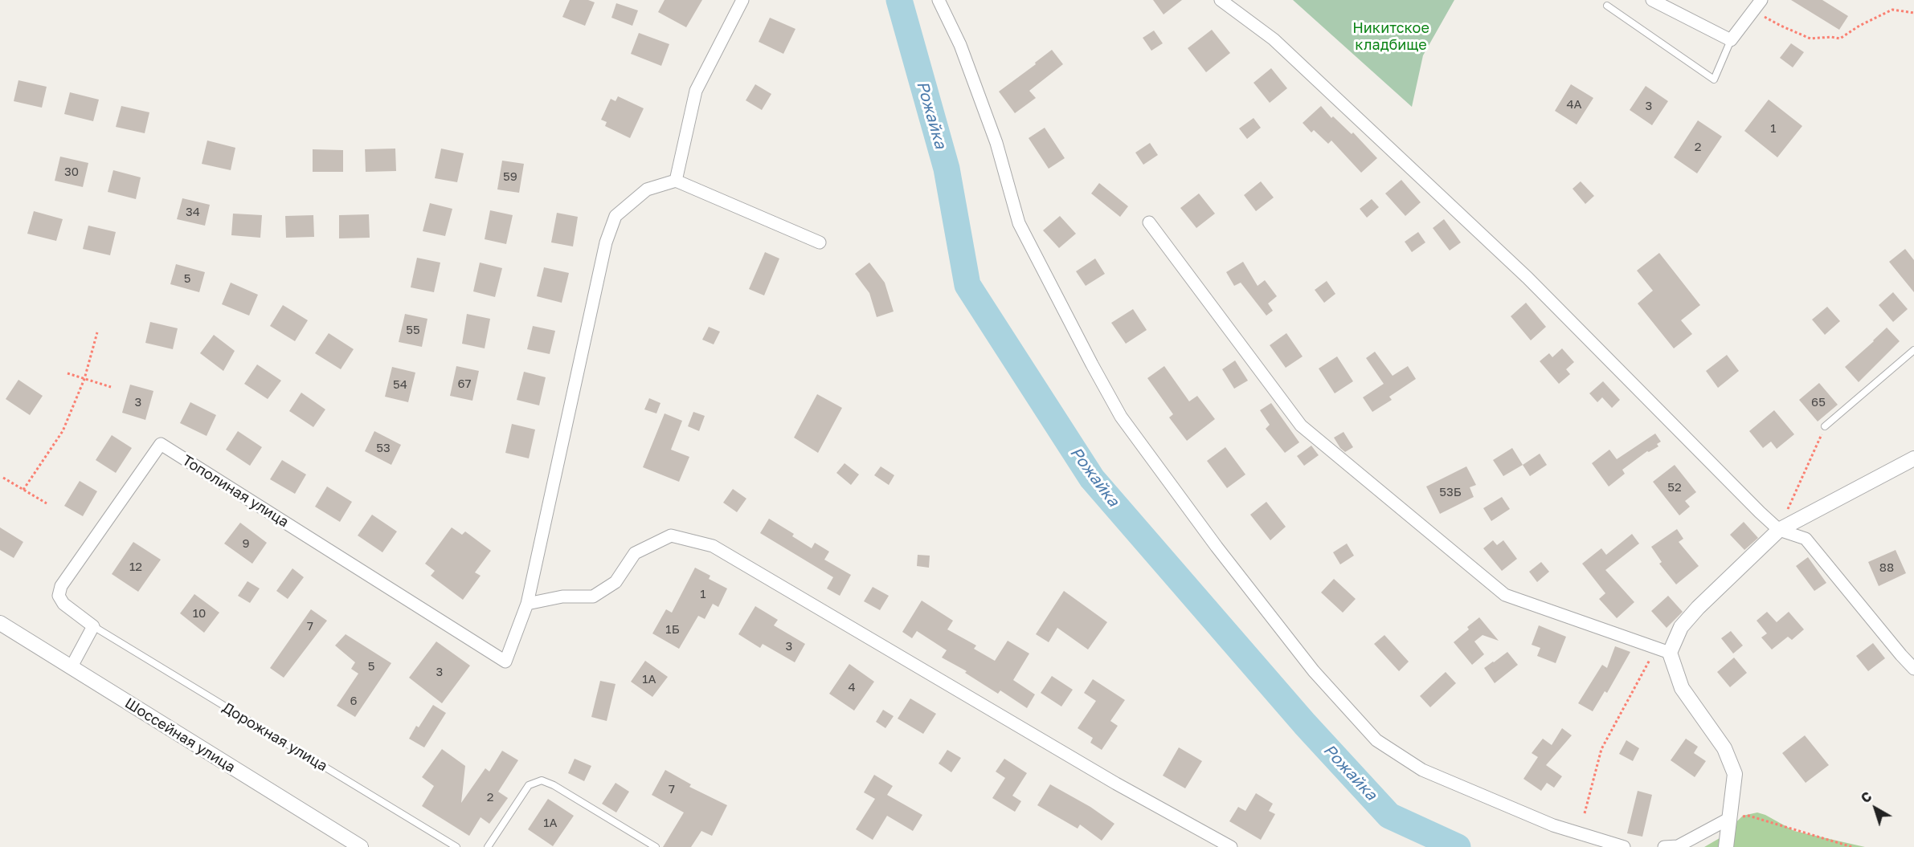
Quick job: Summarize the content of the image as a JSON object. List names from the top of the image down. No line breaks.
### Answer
{"streets":{"street":["Тополиная улица","Шоссейная улица"],"lane":["Дорожная улица"]},"crossings":[["Тополиная улица","Дорожная улица"]],"water":["Рожайка"],"parks":["Никитское кладбище"],"house_numbers":["4А","3","1","2","30","59","34","5","55","67","54","3","65","53","52","53Б","9","12","88","1","10","7","1Б","3","5","3","1А","4","6","7","2","1А"],"north":"top left"}
